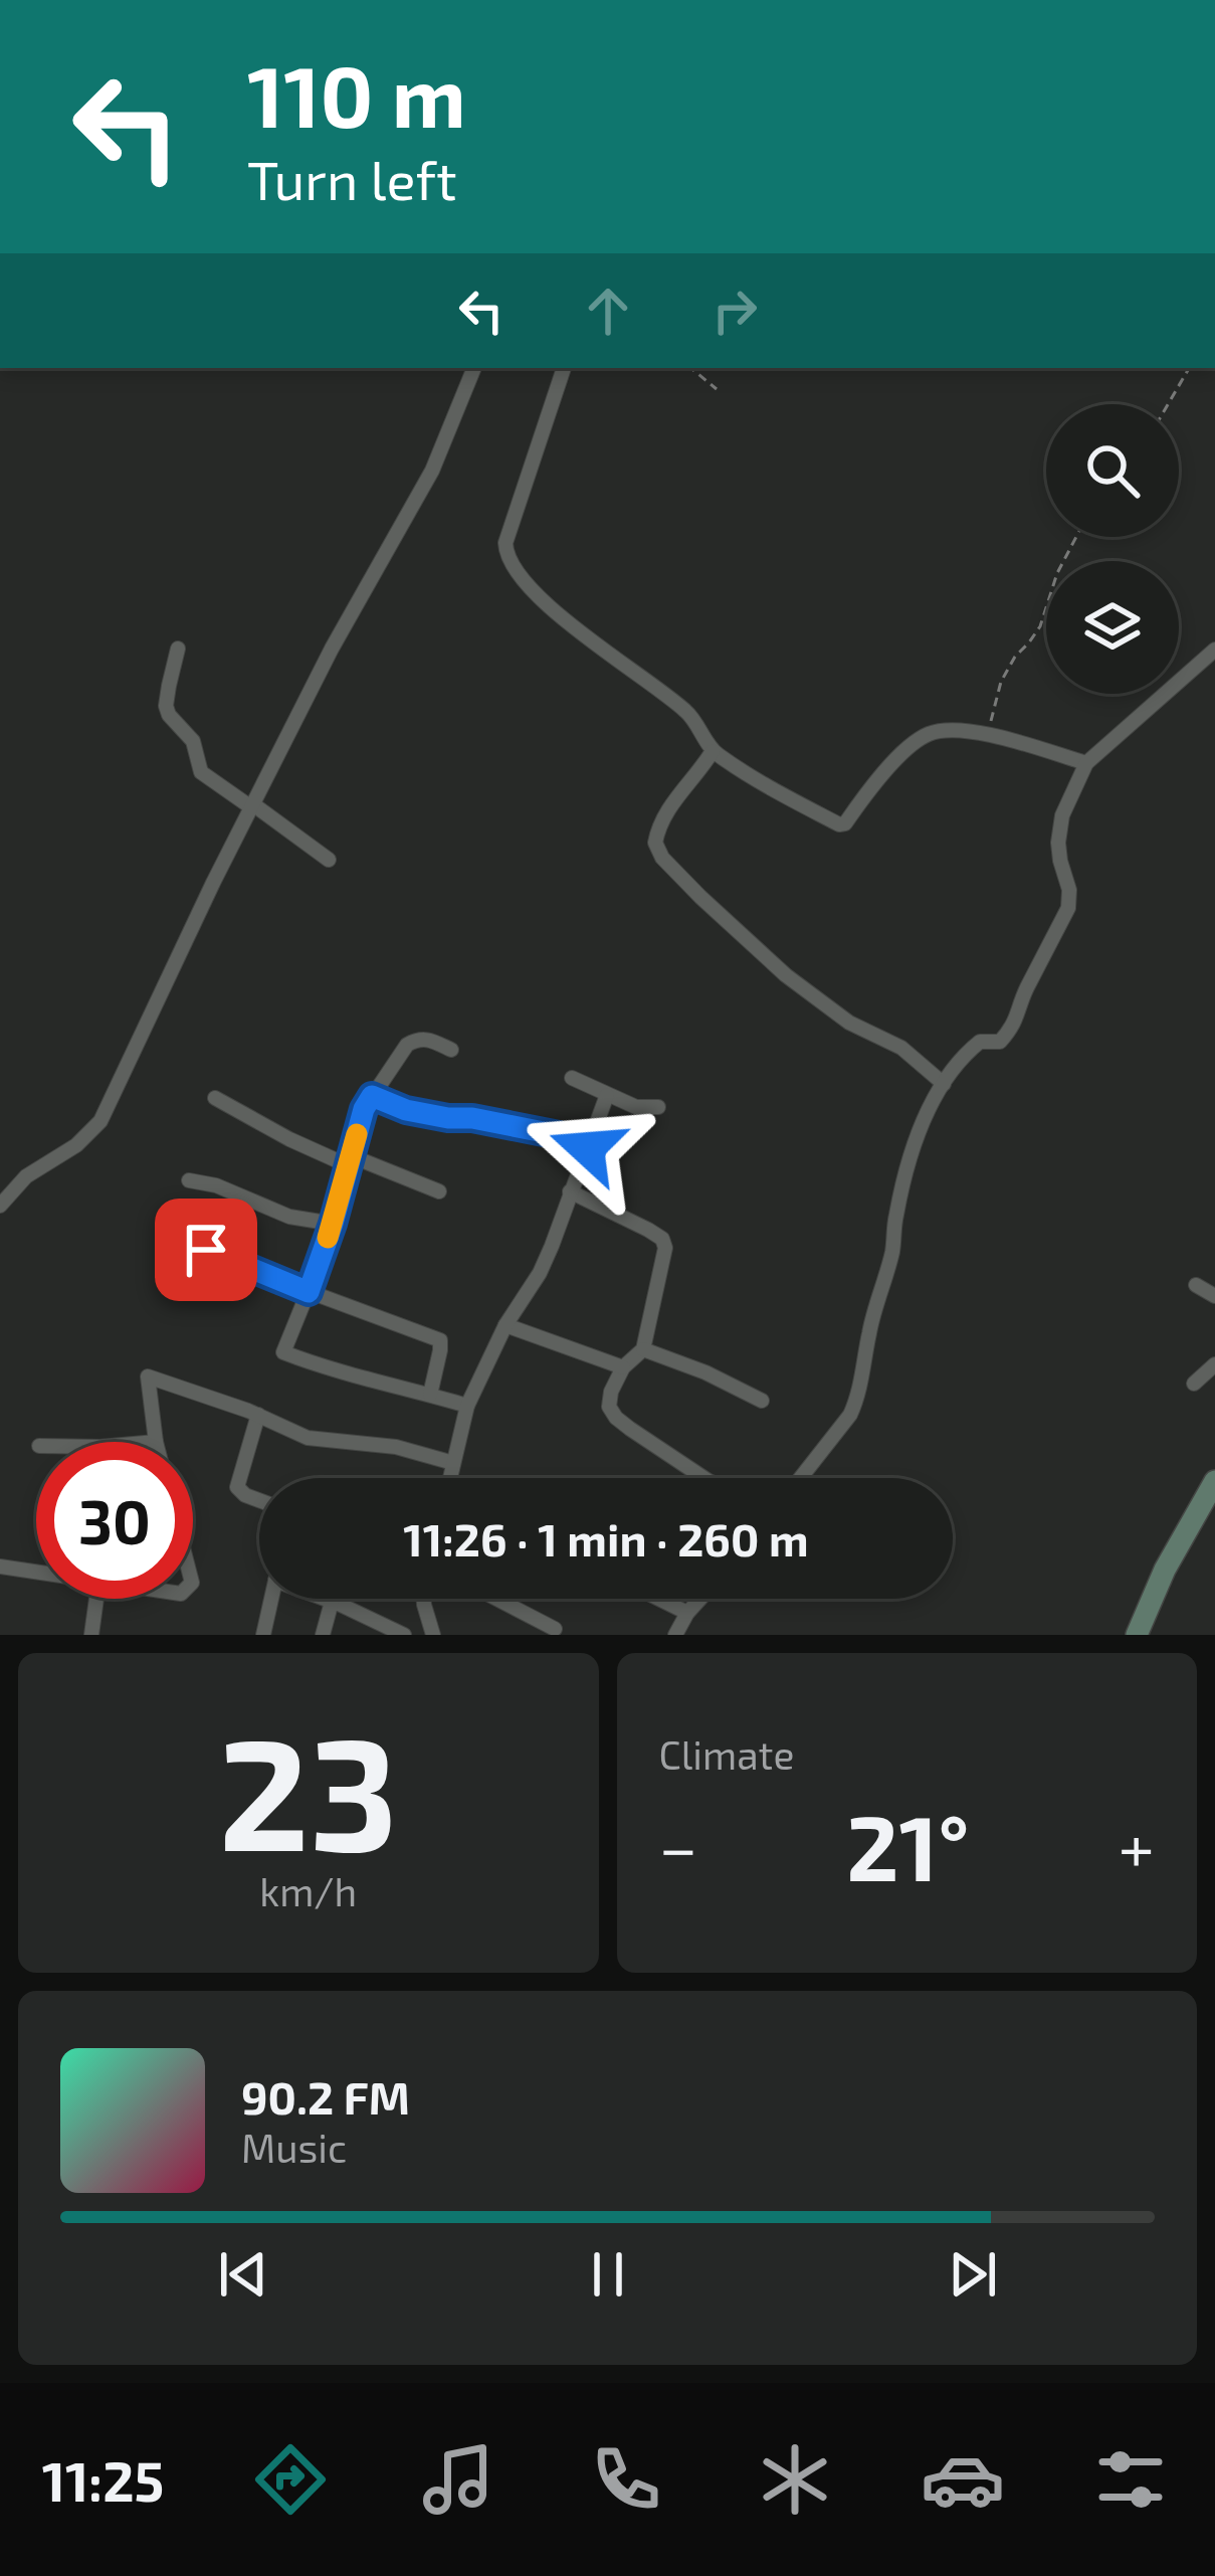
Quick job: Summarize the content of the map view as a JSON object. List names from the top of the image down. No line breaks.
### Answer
{"page":{"turn":["110 m","Turn left"],"limit":"30","trip":"11:26 · 1 min · 260 m","tile":[["23","km/h"],"Climate"],"heat":["−","21°","+"],"song":["90.2 FM","Music"],"tabs":"11:25"}}
